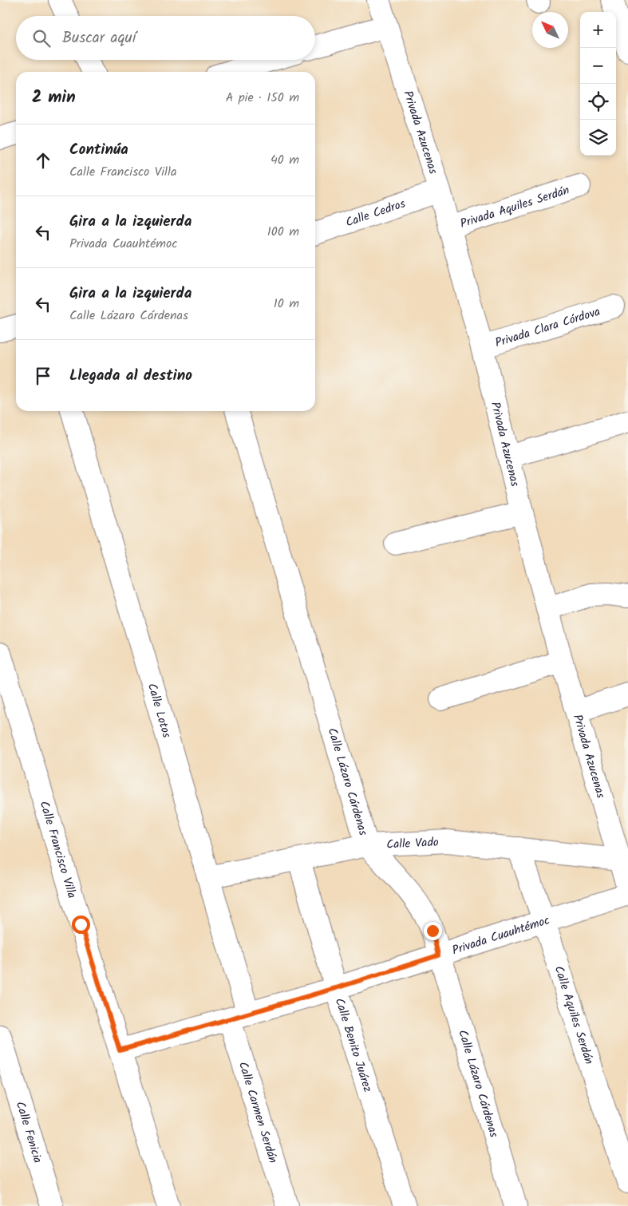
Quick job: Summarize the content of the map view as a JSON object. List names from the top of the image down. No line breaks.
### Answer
{"streets":{"street":["Privada Azucenas","Privada Aquiles Serdán","Calle Cedros","Privada Clara Córdova","Calle Lotos","Calle Lázaro Cárdenas","Calle Vado","Calle Francisco Villa","Privada Cuauhtémoc","Calle Aquiles Serdán","Calle Benito Juárez","Calle Carmen Serdán","Calle Fenicia"]},"crossings":[["Privada Azucenas","Privada Aquiles Serdán"],["Privada Azucenas","Calle Cedros"],["Privada Azucenas","Privada Clara Córdova"],["Privada Azucenas","Calle Vado"],["Calle Lotos","Calle Vado"],["Calle Lotos","Privada Cuauhtémoc"],["Calle Lotos","Calle Carmen Serdán"],["Calle Lázaro Cárdenas","Calle Vado"],["Calle Lázaro Cárdenas","Privada Cuauhtémoc"],["Calle Vado","Calle Aquiles Serdán"],["Calle Vado","Calle Benito Juárez"],["Calle Francisco Villa","Privada Cuauhtémoc"],["Privada Cuauhtémoc","Calle Aquiles Serdán"],["Privada Cuauhtémoc","Calle Benito Juárez"],["Privada Cuauhtémoc","Calle Carmen Serdán"]],"north":"top left","page":{"map_buttons":["+","−"],"search":"Buscar aquí","heading":["2 min","A pie · 150 m"],"list":[["Continúa","Calle Francisco Villa","40 m"],["Gira a la izquierda","Privada Cuauhtémoc","100 m"],["Gira a la izquierda","Calle Lázaro Cárdenas","10 m"],"Llegada al destino"]}}
